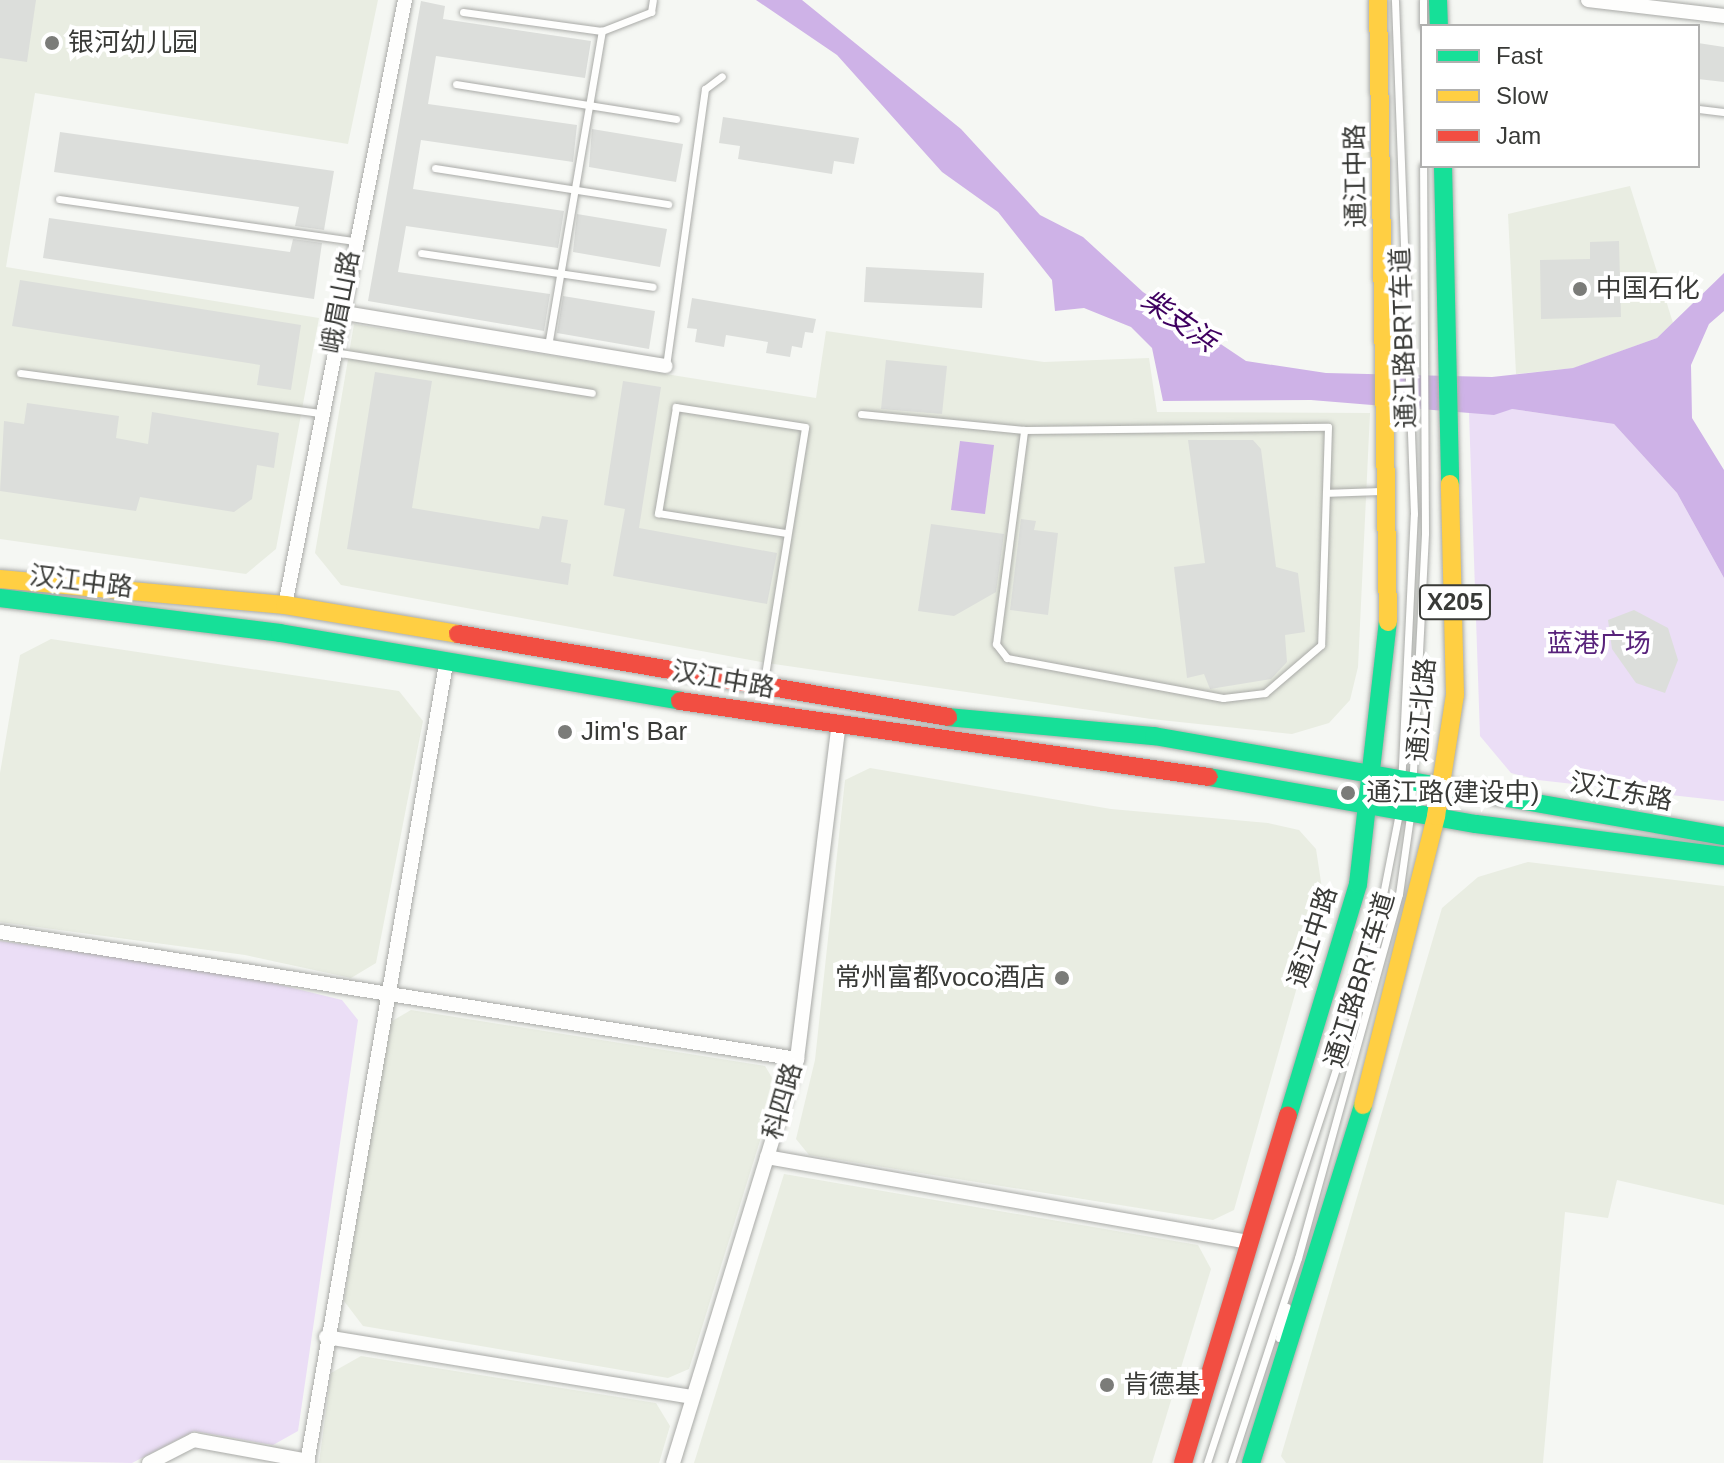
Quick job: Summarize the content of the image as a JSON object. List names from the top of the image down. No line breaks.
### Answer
{"streets":{"main road":["通江中路","汉江中路","X205","通江北路","汉江东路"],"street":["峨眉山路","科四路"],"lane":["通江路BRT车道"]},"crossings":[["通江中路","通江路BRT车道"],["通江中路","汉江中路"],["峨眉山路","汉江中路"],["通江路BRT车道","汉江中路"],["通江路BRT车道","汉江东路"],["汉江中路","通江北路"],["汉江中路","汉江东路"],["汉江中路","科四路"],["通江北路","汉江东路"]],"water":["柴支浜"],"parks":["蓝港广场"],"places":["银河幼儿园","中国石化","Jim's Bar","通江路(建设中)","常州富都voco酒店","肯德基"],"legend":["Fast","Slow","Jam"]}
